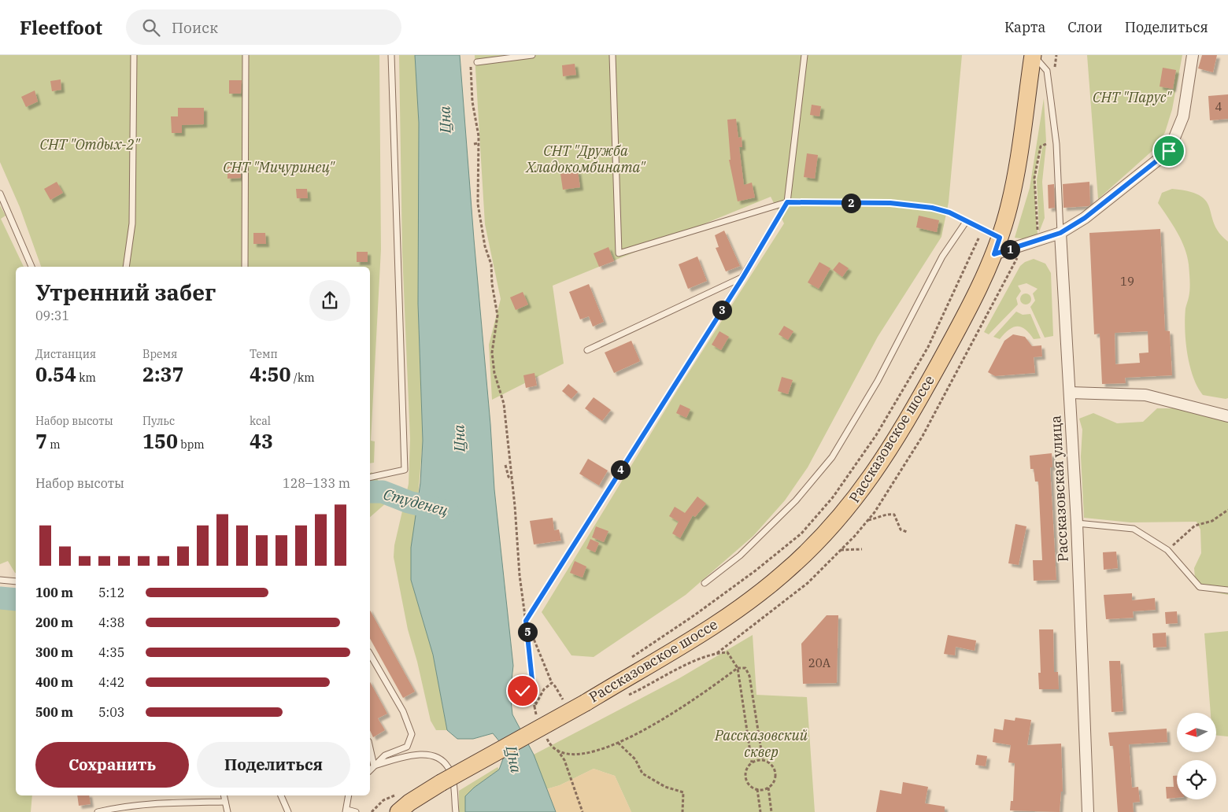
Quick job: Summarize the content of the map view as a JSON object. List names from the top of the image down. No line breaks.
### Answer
{"streets":{"main road":["Рассказовское шоссе"],"street":["Рассказовская улица"]},"water":["Цна","Студенец"],"parks":["СНТ \"Парус\"","СНТ \"Отдых-2\"","СНТ \"Дружба Хладокомбината\"","СНТ \"Мичуринец\"","Рассказовский сквер"],"house_numbers":["4","19","20А"],"north":"left","page":{"header":"Fleetfoot","search":"Поиск","nav":["Карта","Слои","Поделиться"],"pins":["2","1","3","4","5"],"heading":["Утренний забег","09:31"],"stats":[["Дистанция","0.54 km"],["Время","2:37"],["Темп","4:50 /km"],["Набор высоты","7 m"],["Пульс","150 bpm"],["kcal","43"]],"chart":["Набор высоты","128–133 m"],"list":[{"name":"100 m","note":"5:12"},{"name":"200 m","note":"4:38"},{"name":"300 m","note":"4:35"},{"name":"400 m","note":"4:42"},{"name":"500 m","note":"5:03"}],"buttons":["Сохранить","Поделиться"]}}
